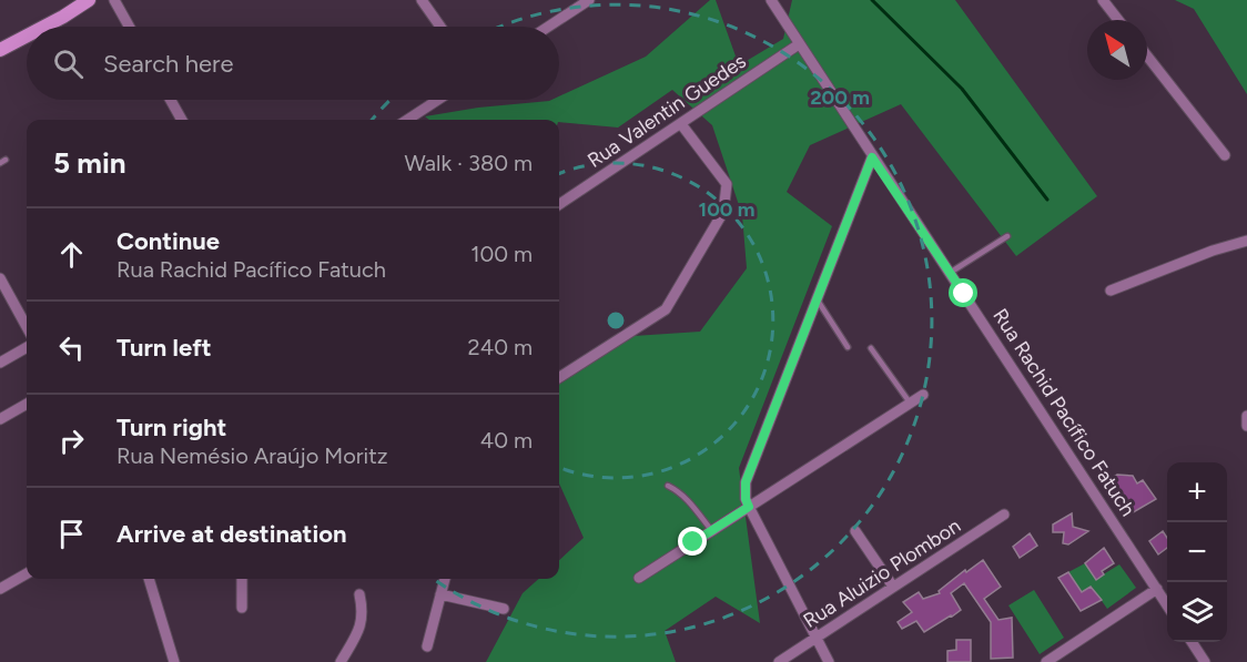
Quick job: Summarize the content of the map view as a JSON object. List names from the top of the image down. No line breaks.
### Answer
{"streets":{"street":["Rua Valentin Guedes","Rua Rachid Pacífico Fatuch","Rua Aluizio Plombon"]},"crossings":[["Rua Valentin Guedes","Rua Rachid Pacífico Fatuch"]],"north":"top left","page":{"search":"Search here","heading":["5 min","Walk · 380 m"],"list":[["Continue","Rua Rachid Pacífico Fatuch","100 m"],["Turn left","240 m"],["Turn right","Rua Nemésio Araújo Moritz","40 m"],"Arrive at destination"],"map_buttons":["+","−"]},"rings":["200 m","100 m"]}
